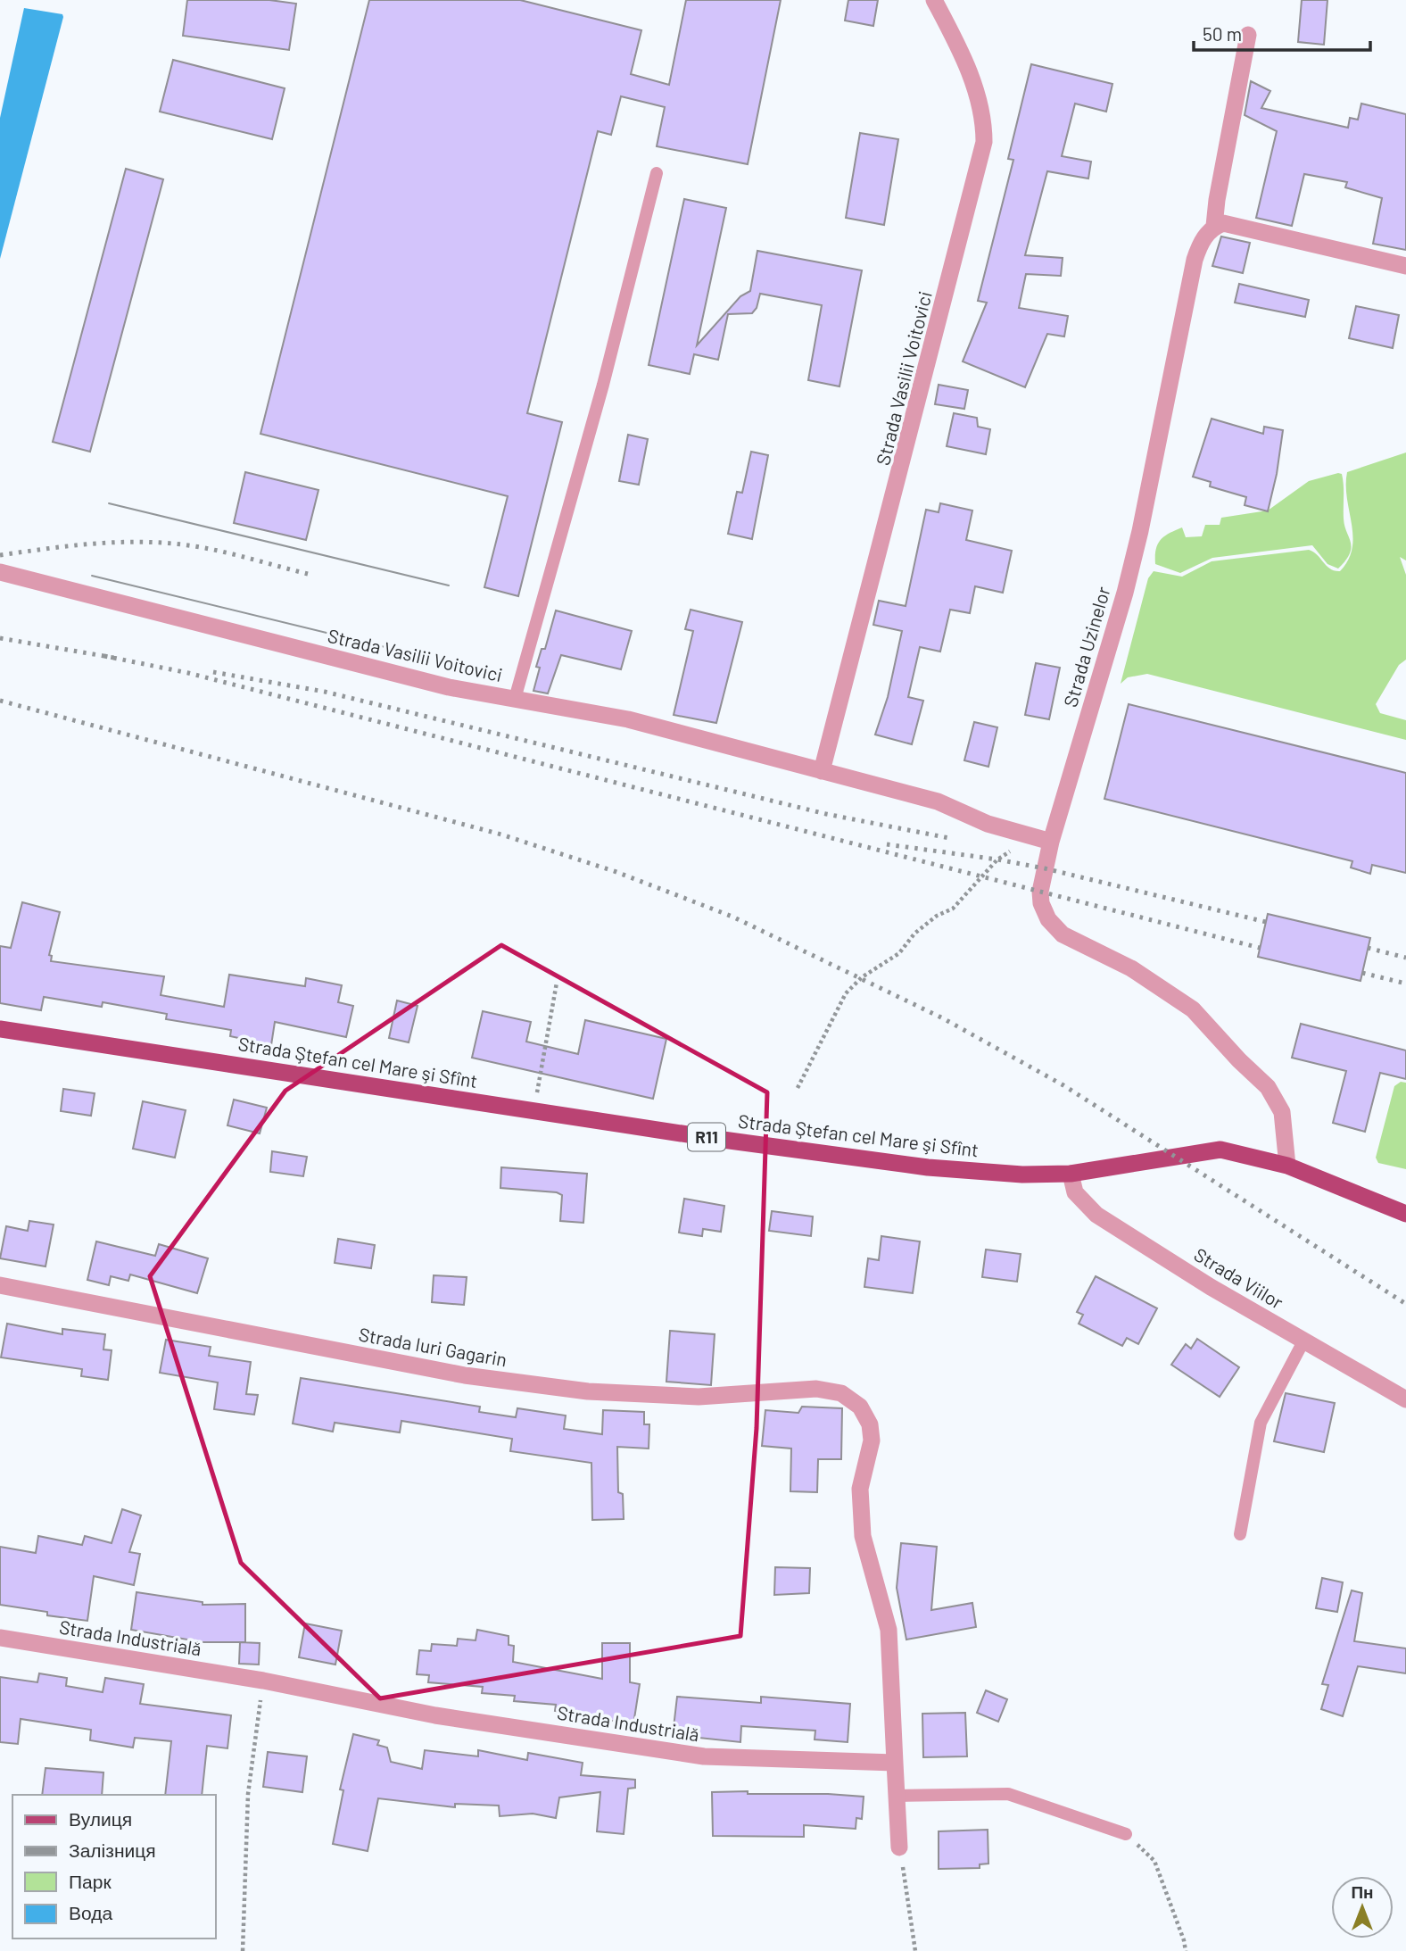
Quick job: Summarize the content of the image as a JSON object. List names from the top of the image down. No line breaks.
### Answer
{"streets":{"main road":["Strada Ştefan cel Mare şi Sfînt","R11"],"street":["Strada Vasilii Voitovici","Strada Uzinelor","Strada Viilor","Strada Iuri Gagarin","Strada Industrială"]},"crossings":[["Strada Vasilii Voitovici","Strada Uzinelor"],["Strada Uzinelor","Strada Ştefan cel Mare şi Sfînt"],["Strada Ştefan cel Mare şi Sfînt","Strada Viilor"],["Strada Iuri Gagarin","Strada Industrială"]],"legend":["Вулиця","Залізниця","Парк","Вода"],"scale_bar":"50 m","north":"top"}
